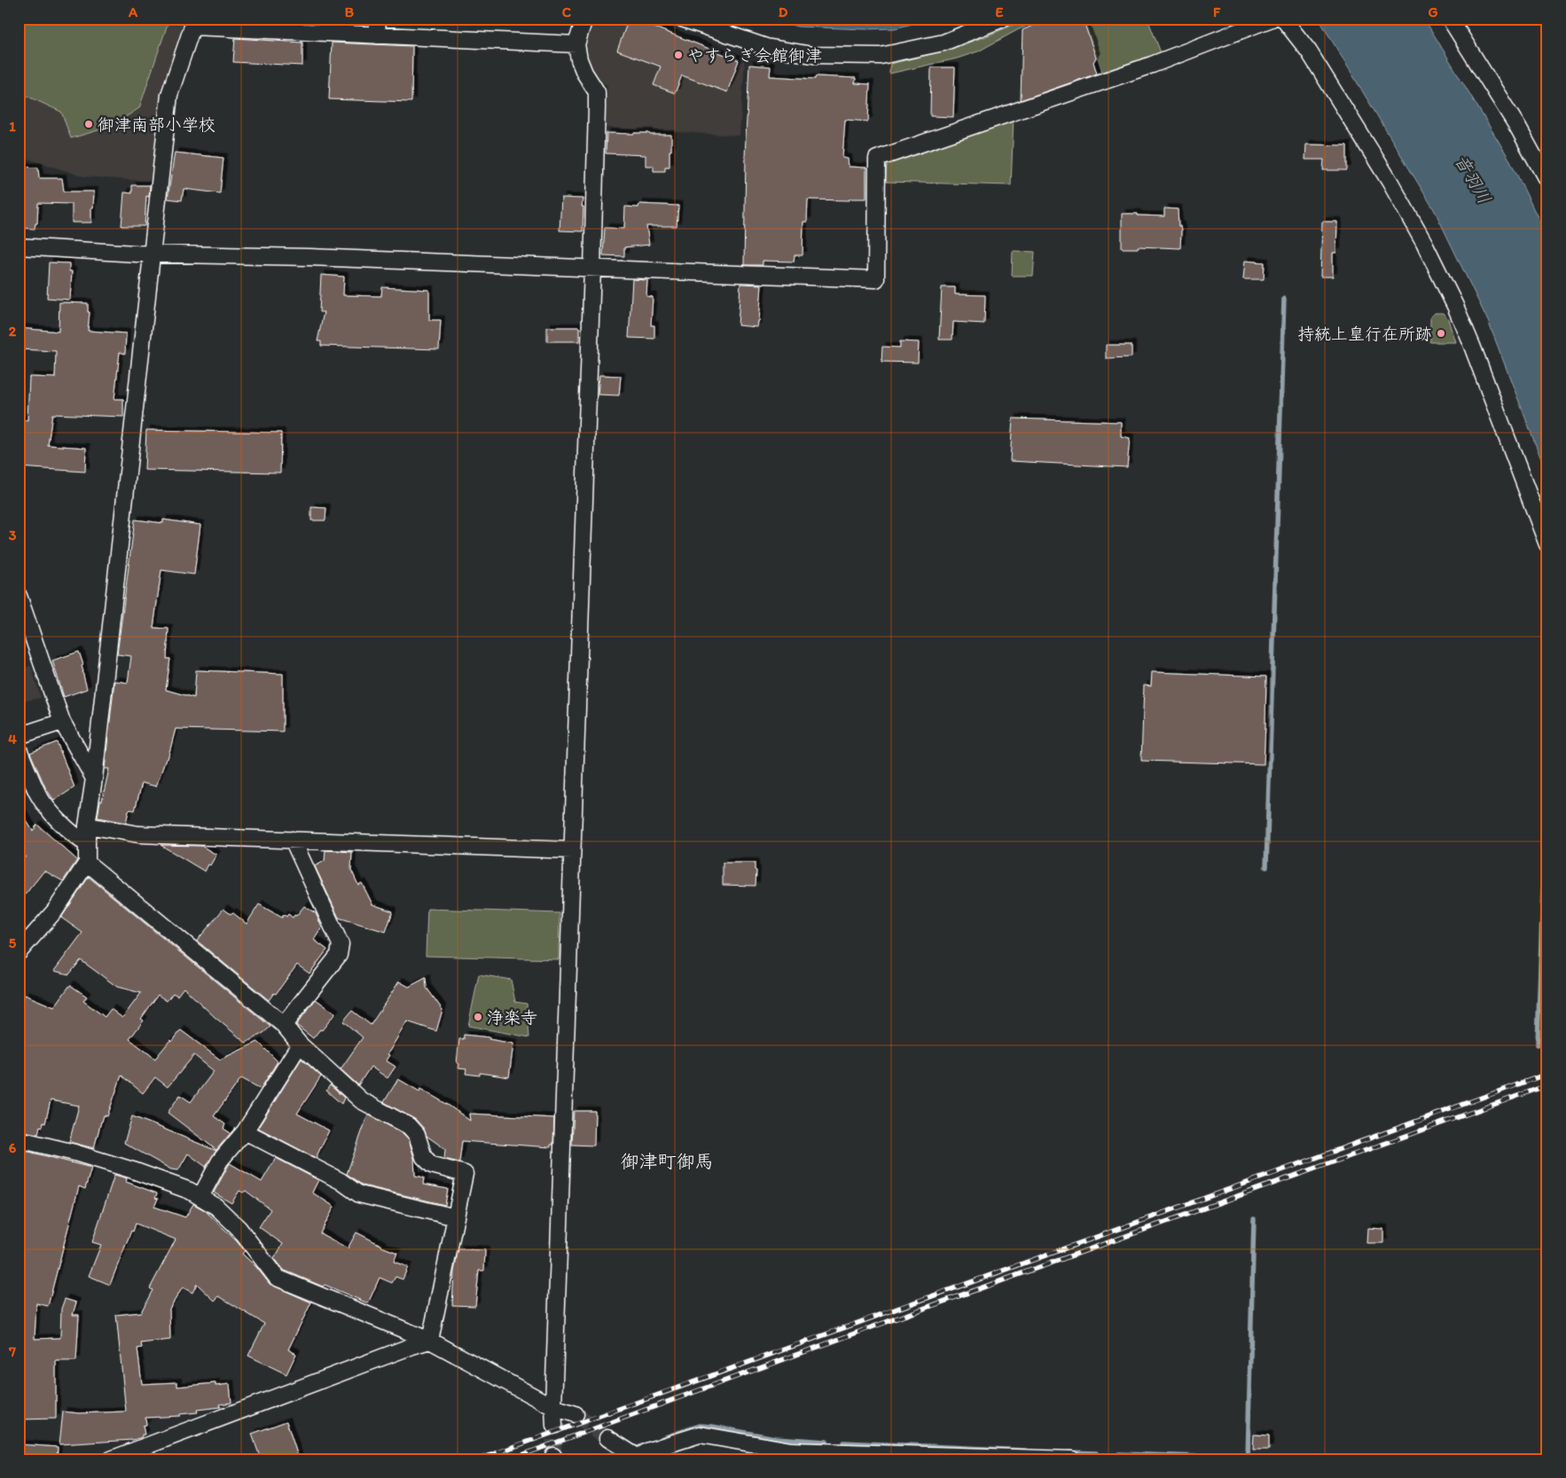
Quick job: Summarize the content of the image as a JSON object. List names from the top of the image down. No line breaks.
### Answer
{"districts":["御津町御馬"],"water":["音羽川"],"places":["やすらぎ会館御津","御津南部小学校","持統上皇行在所跡","浄楽寺"],"grid":{"columns":["A","B","C","D","E","F","G"],"rows":["1","2","3","4","5","6","7"]}}
